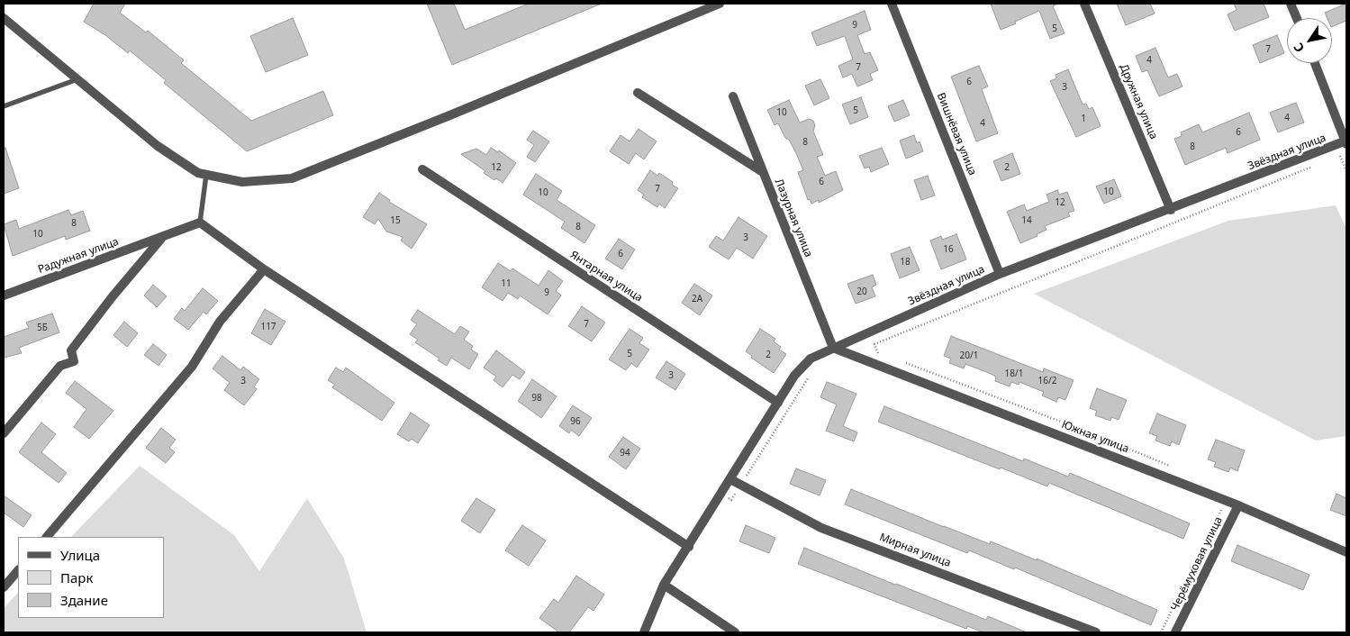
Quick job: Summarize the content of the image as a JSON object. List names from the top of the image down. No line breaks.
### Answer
{"streets":{"street":["Дружная улица","Вишнёвая улица","Звёздная улица","Лазурная улица","Радужная улица","Янтарная улица","Южная улица","Мирная улица","Черёмуховая улица"]},"crossings":[["Дружная улица","Звёздная улица"],["Вишнёвая улица","Звёздная улица"],["Звёздная улица","Лазурная улица"],["Звёздная улица","Янтарная улица"],["Звёздная улица","Южная улица"],["Звёздная улица","Мирная улица"],["Лазурная улица","Южная улица"],["Южная улица","Черёмуховая улица"]],"house_numbers":["9","5","7","4","7","6","3","5","10","4","1","4","6","8","8","12","2","6","7","10","10","12","15","14","8","8","10","3","16","6","18","11","20","9","2А","7","117","5Б","5","2","20/1","18/1","3","3","16/2","98","96","94"],"legend":["Улица","Парк","Здание"],"north":"bottom left"}
